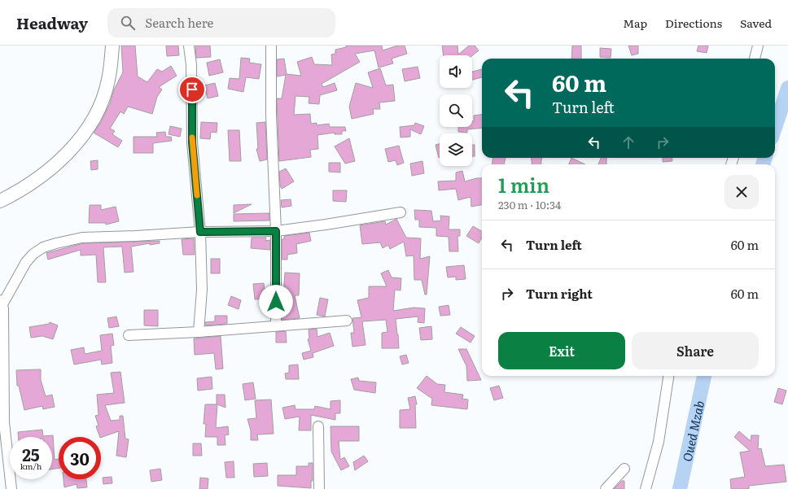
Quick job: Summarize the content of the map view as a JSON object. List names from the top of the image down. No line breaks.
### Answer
{"water":["Oued Mzab"],"page":{"header":"Headway","search":"Search here","nav":["Map","Directions","Saved"],"turn":["60 m","Turn left"],"heading":["1 min","230 m · 10:34"],"list":[{"name":"Turn left","value":"60 m"},{"name":"Turn right","value":"60 m"}],"buttons":["Exit","Share"],"speed":"25 km/h","limit":"30"}}
